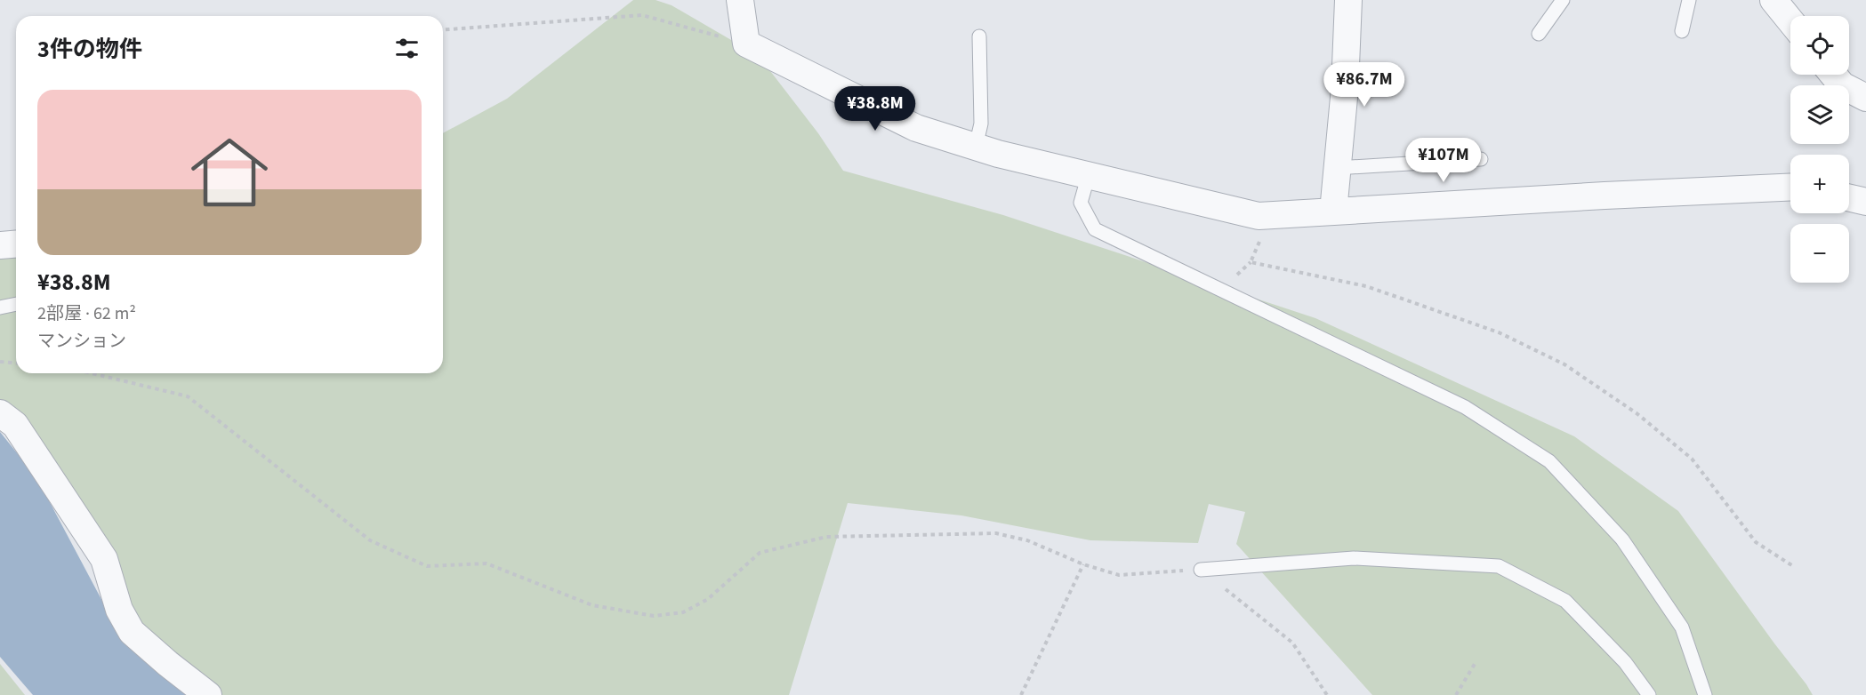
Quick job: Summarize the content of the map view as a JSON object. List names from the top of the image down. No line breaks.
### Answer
{"page":{"map_buttons":["+","−"],"heading":"3件の物件","price":["¥86.7M","¥38.8M","¥107M"],"list":[{"name":"¥38.8M","note":"2部屋 · 62 m² · マンション"}]}}
